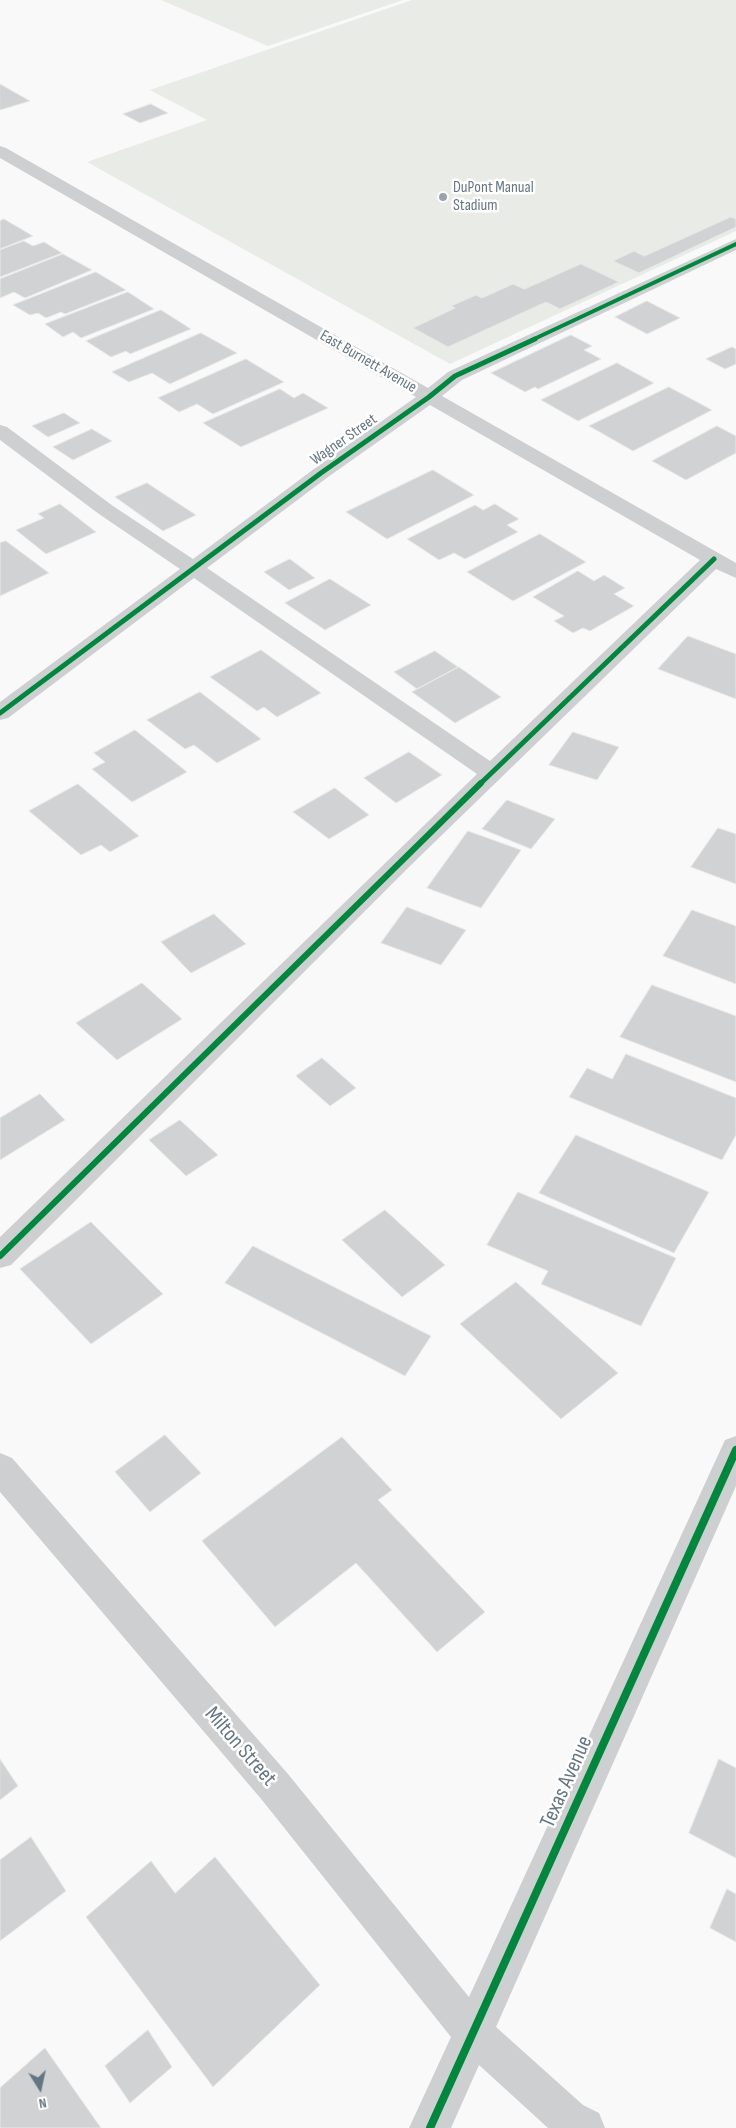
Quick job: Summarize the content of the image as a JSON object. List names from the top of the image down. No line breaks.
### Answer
{"streets":{"street":["East Burnett Avenue","Wagner Street","Milton Street","Texas Avenue"]},"crossings":[["East Burnett Avenue","Wagner Street"],["Milton Street","Texas Avenue"]],"places":["DuPont Manual Stadium"],"north":"bottom"}
